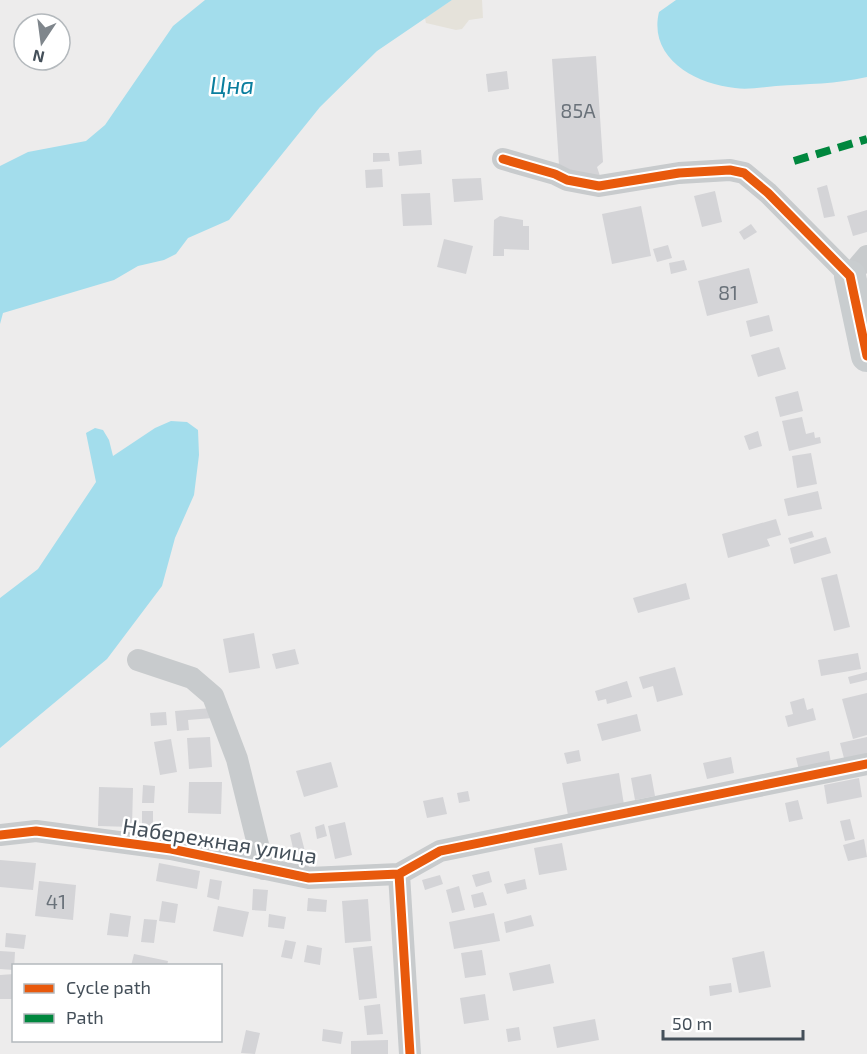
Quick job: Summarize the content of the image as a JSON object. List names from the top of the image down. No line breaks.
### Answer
{"streets":{"street":["Набережная улица"]},"water":["Цна"],"house_numbers":["85А","81","41"],"legend":["Cycle path","Path"],"scale_bar":"50 m","north":"bottom"}
